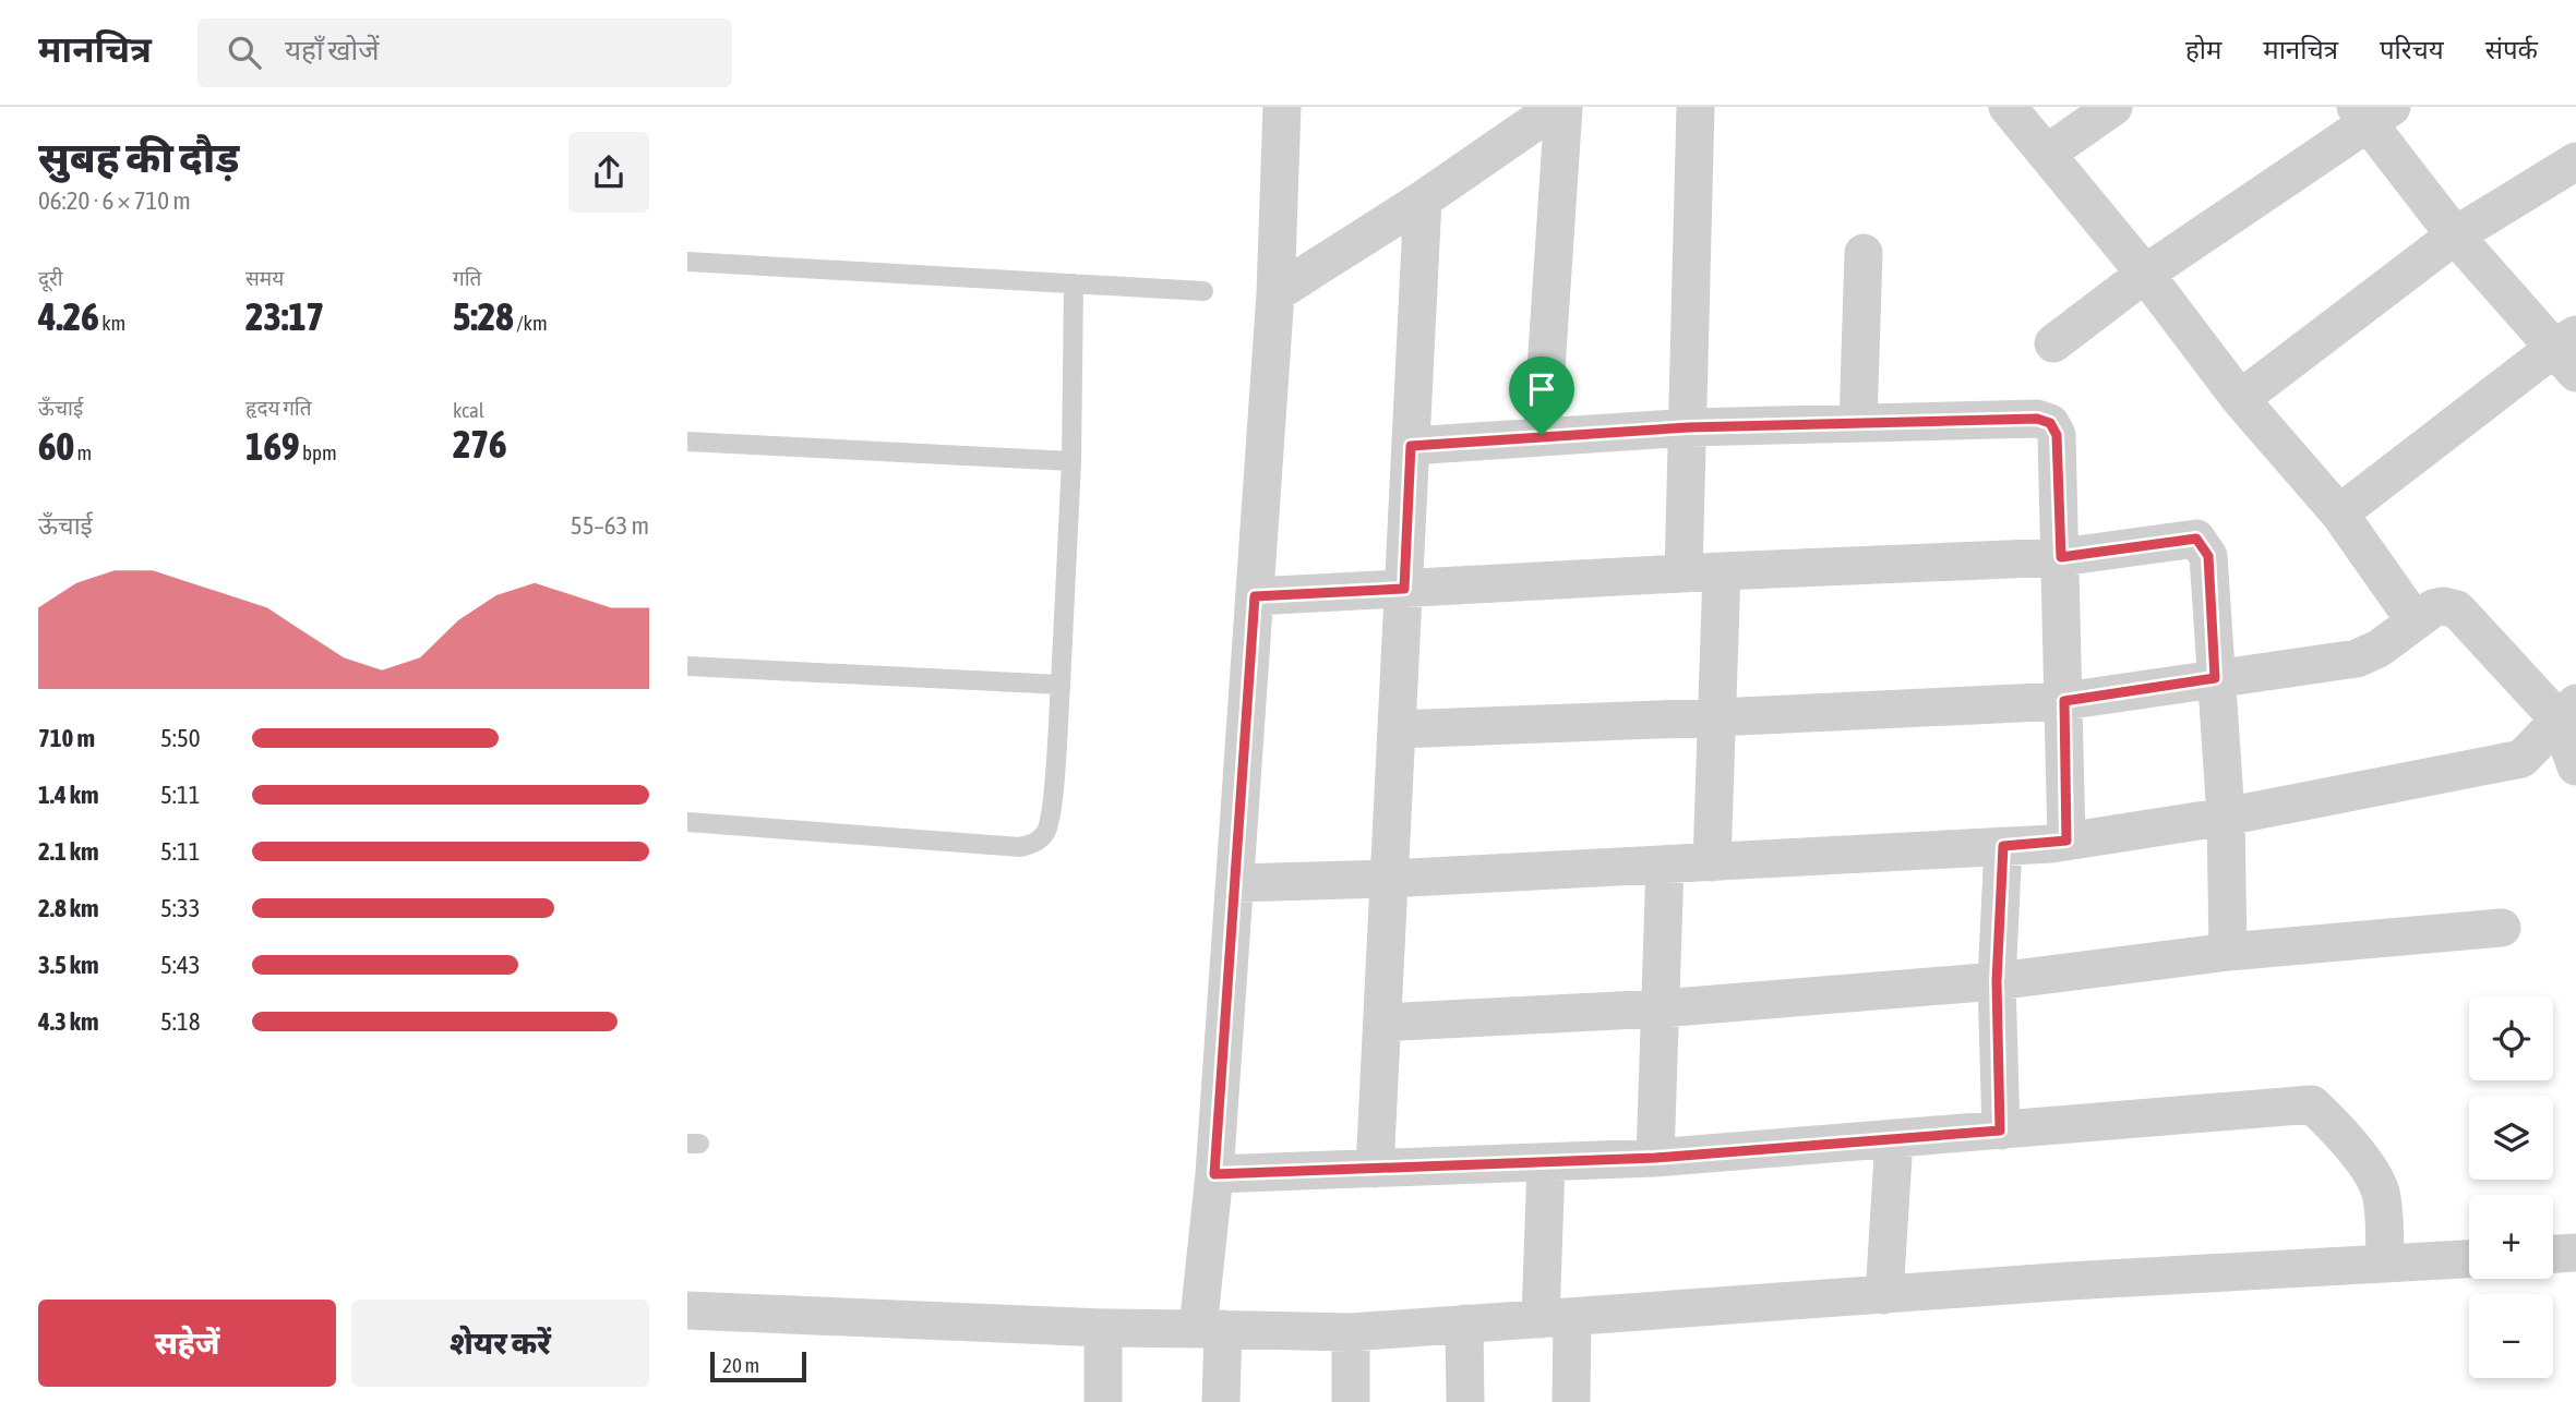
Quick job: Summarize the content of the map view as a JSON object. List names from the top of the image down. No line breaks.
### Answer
{"scale_bar":"20 m","page":{"header":"मानचित्र","search":"यहाँ खोजें","nav":["होम","मानचित्र","परिचय","संपर्क"],"heading":["सुबह की दौड़","06:20 · 6 × 710 m"],"stats":[["दूरी","4.26 km"],["समय","23:17"],["गति","5:28 /km"],["ऊँचाई","60 m"],["हृदय गति","169 bpm"],["kcal","276"]],"chart":["ऊँचाई","55–63 m"],"list":[{"name":"710 m","note":"5:50"},{"name":"1.4 km","note":"5:11"},{"name":"2.1 km","note":"5:11"},{"name":"2.8 km","note":"5:33"},{"name":"3.5 km","note":"5:43"},{"name":"4.3 km","note":"5:18"}],"map_buttons":["+","−"],"buttons":["सहेजें","शेयर करें"],"scale":"20 m"}}
